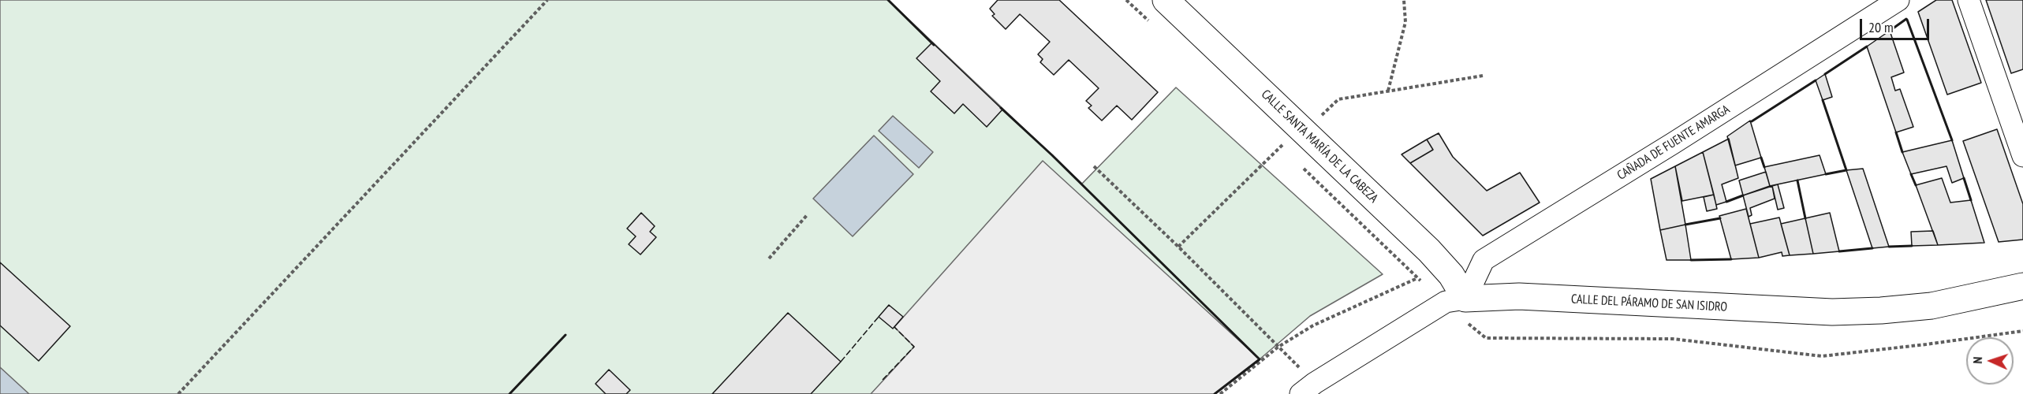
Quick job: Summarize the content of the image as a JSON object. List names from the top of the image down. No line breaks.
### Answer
{"streets":{"street":["CAÑADA DE FUENTE AMARGA","CALLE SANTA MARÍA DE LA CABEZA","CALLE DEL PÁRAMO DE SAN ISIDRO"]},"crossings":[["CAÑADA DE FUENTE AMARGA","CALLE SANTA MARÍA DE LA CABEZA"],["CAÑADA DE FUENTE AMARGA","CALLE DEL PÁRAMO DE SAN ISIDRO"],["CALLE SANTA MARÍA DE LA CABEZA","CALLE DEL PÁRAMO DE SAN ISIDRO"]],"scale_bar":"20 m","north":"left"}
